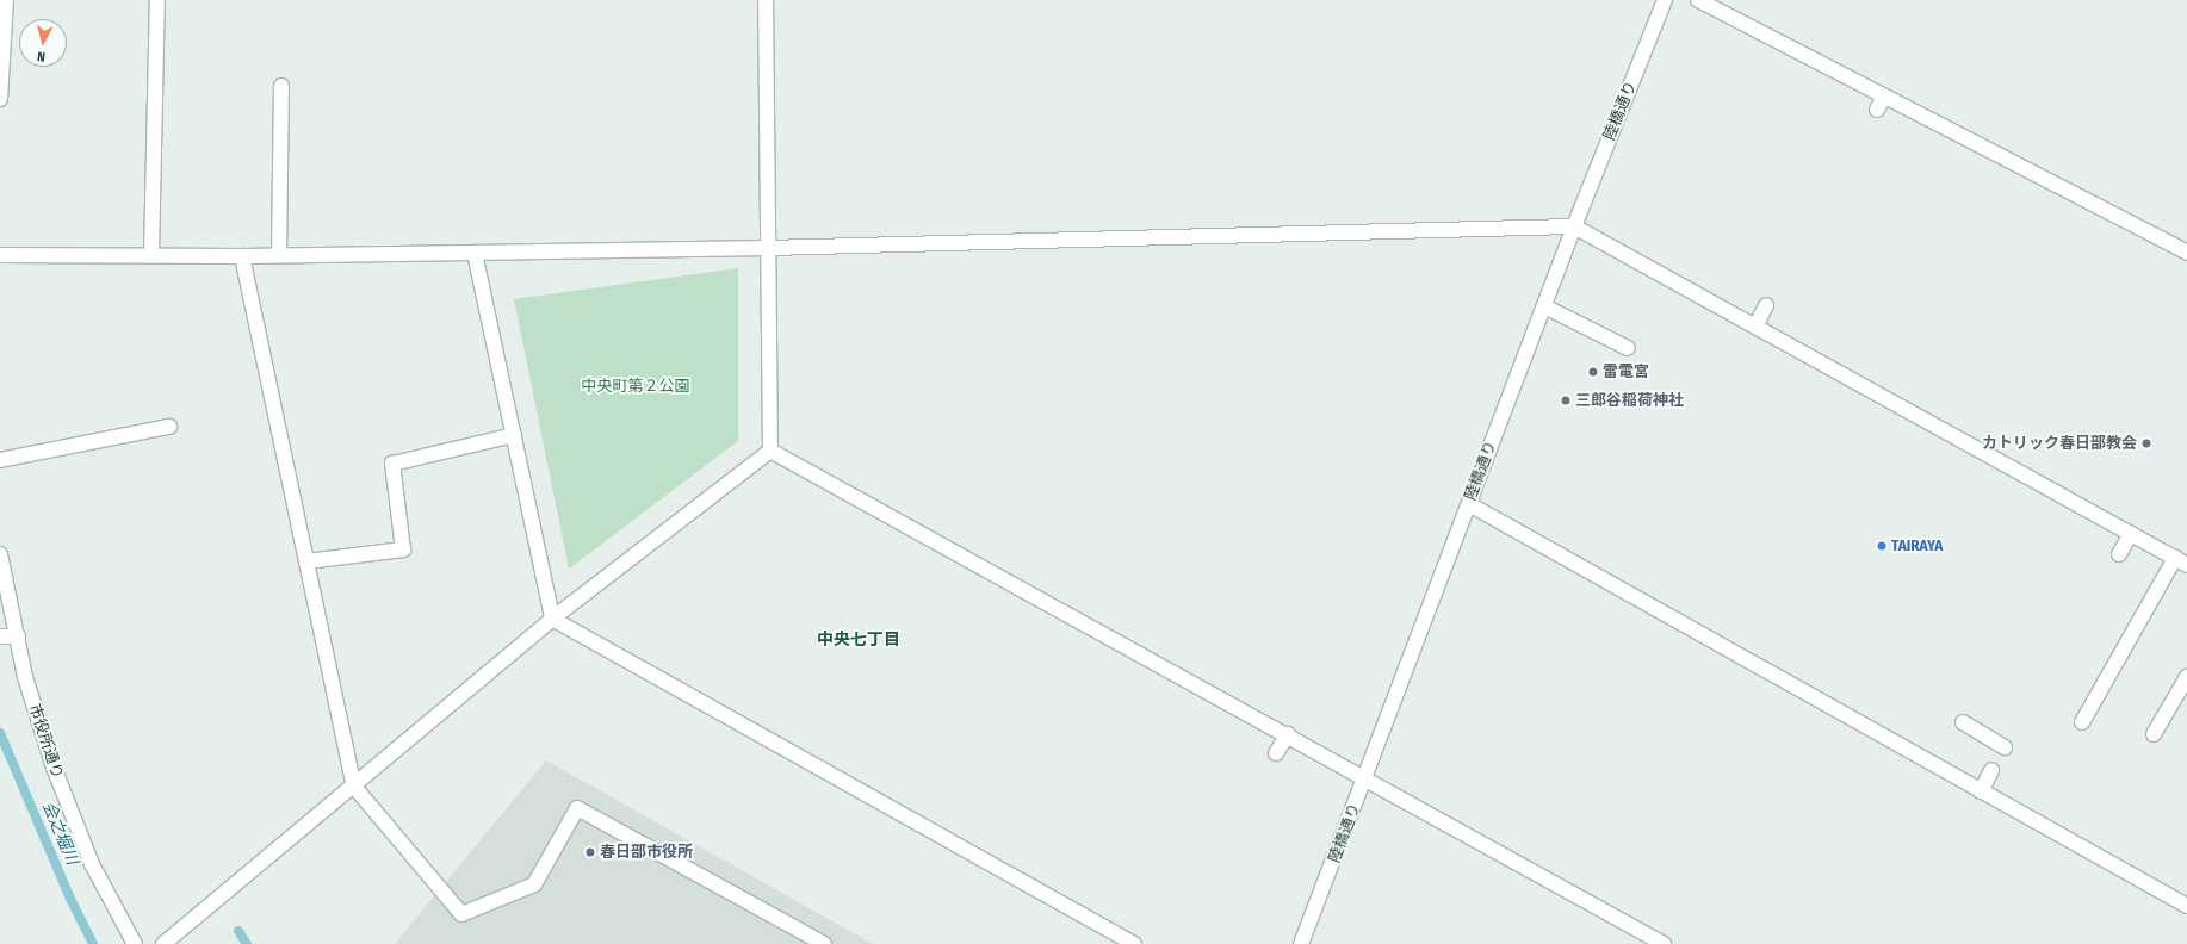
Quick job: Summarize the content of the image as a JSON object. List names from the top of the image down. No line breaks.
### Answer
{"streets":{"street":["陸橋通り","市役所通り"]},"districts":["中央七丁目"],"water":["会之堀川"],"parks":["中央町第２公園"],"places":["雷電宮","三郎谷稲荷神社","カトリック春日部教会","TAIRAYA","春日部市役所"],"north":"bottom"}
